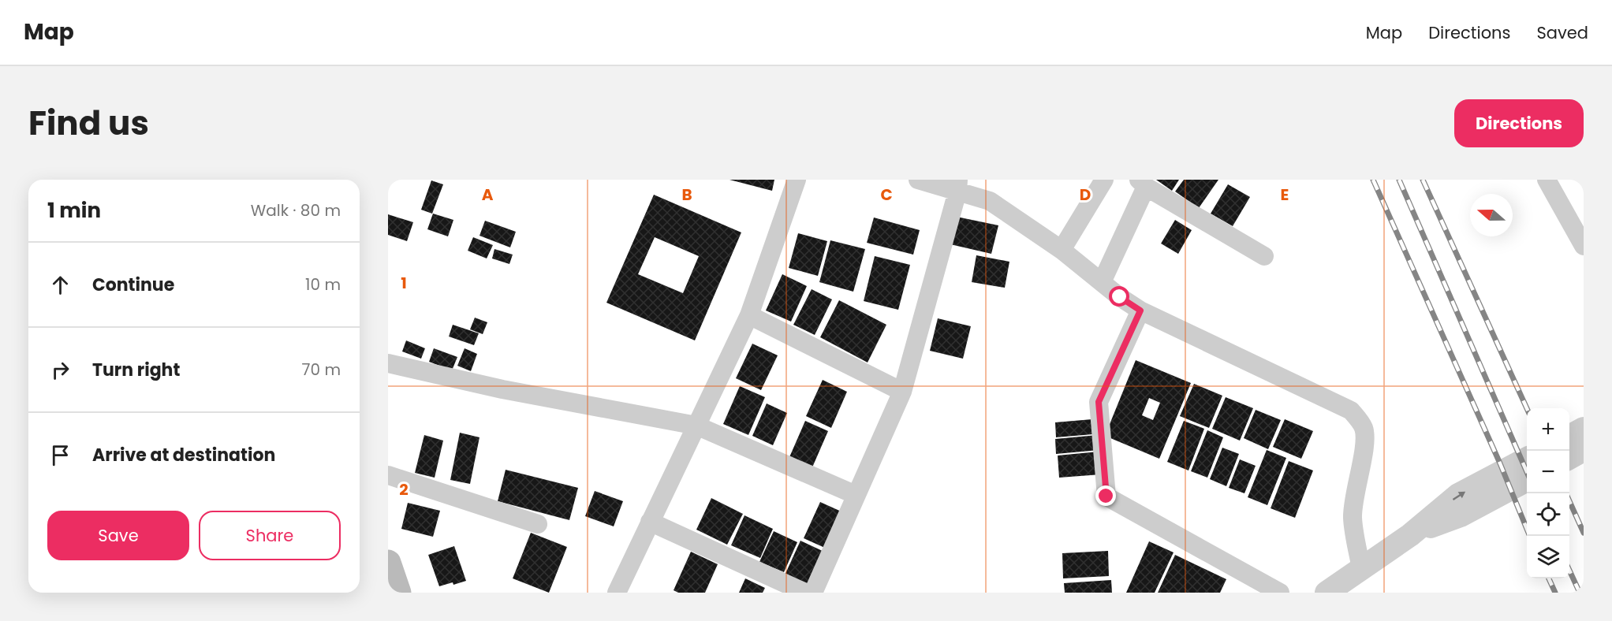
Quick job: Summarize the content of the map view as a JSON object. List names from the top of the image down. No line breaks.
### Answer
{"north":"left","page":{"header":"Map","nav":["Map","Directions","Saved"],"title":"Find us","buttons":["Directions",["Save","Share"]],"heading":["1 min","Walk · 80 m"],"list":[["Continue","10 m"],["Turn right","70 m"],"Arrive at destination"],"map_buttons":["+","−"]},"grid":{"columns":["A","B","C","D","E"],"rows":["1","2"]}}
